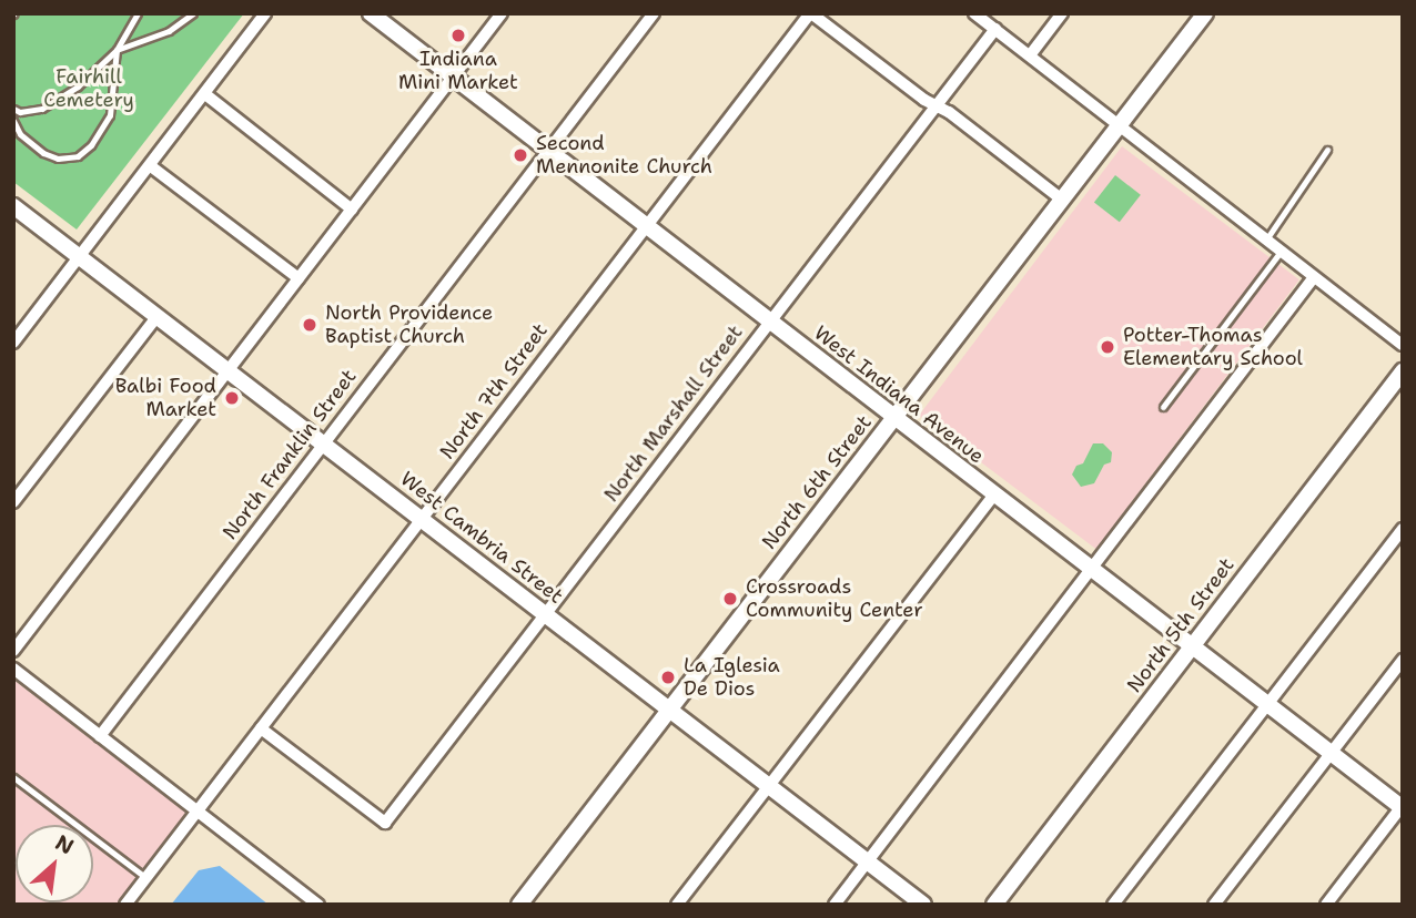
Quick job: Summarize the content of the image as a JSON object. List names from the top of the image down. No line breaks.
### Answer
{"streets":{"street":["North 7th Street","West Indiana Avenue","North Marshall Street","North Franklin Street","North 6th Street","West Cambria Street","North 5th Street"]},"crossings":[["North 7th Street","West Indiana Avenue"],["North 7th Street","North Marshall Street"],["North 7th Street","West Cambria Street"],["West Indiana Avenue","North Marshall Street"],["West Indiana Avenue","North Franklin Street"],["West Indiana Avenue","North 6th Street"],["West Indiana Avenue","North 5th Street"],["North Marshall Street","West Cambria Street"],["North Franklin Street","West Cambria Street"],["North 6th Street","West Cambria Street"]],"parks":["Fairhill Cemetery"],"places":["Indiana Mini Market","Second Mennonite Church","North Providence Baptist Church","Potter-Thomas Elementary School","Balbi Food Market","Crossroads Community Center","La Iglesia De Dios"],"north":"top right"}
